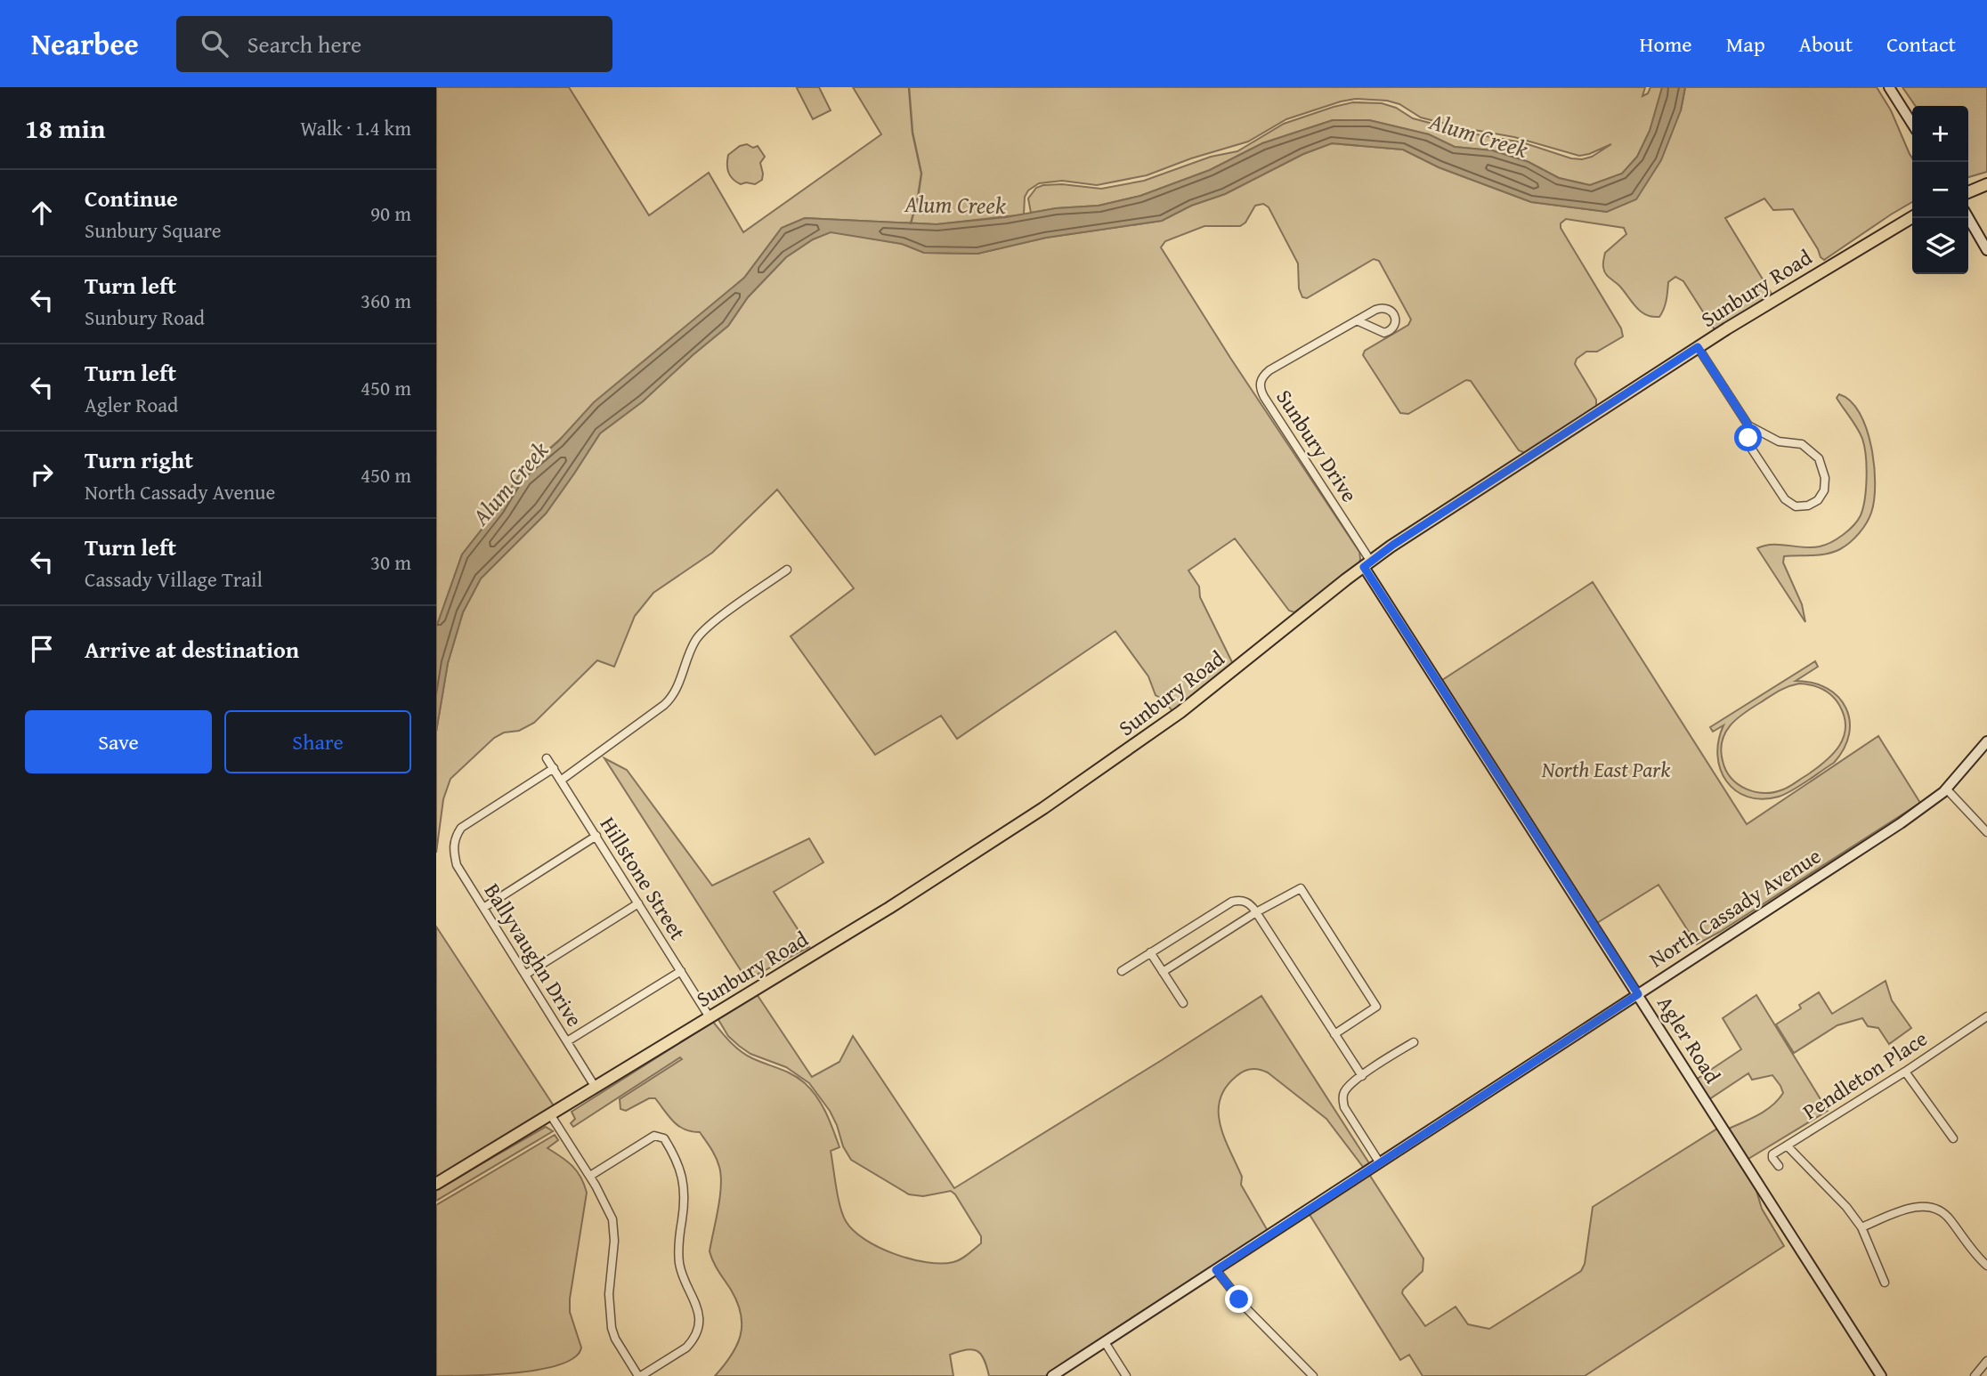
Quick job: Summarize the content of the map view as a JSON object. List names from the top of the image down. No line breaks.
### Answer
{"streets":{"main road":["Sunbury Road","North Cassady Avenue","Agler Road"],"street":["Sunbury Drive","Hillstone Street","Ballyvaughn Drive","Pendleton Place"]},"crossings":[["Sunbury Road","Sunbury Drive"],["Sunbury Road","Hillstone Street"],["Sunbury Road","Ballyvaughn Drive"],["Sunbury Road","Agler Road"],["Sunbury Drive","Agler Road"],["Hillstone Street","Ballyvaughn Drive"],["North Cassady Avenue","Agler Road"]],"water":["Alum Creek"],"parks":["North East Park"],"page":{"header":"Nearbee","search":"Search here","nav":["Home","Map","About","Contact"],"heading":["18 min","Walk · 1.4 km"],"map_buttons":["+","−"],"list":[["Continue","Sunbury Square","90 m"],["Turn left","Sunbury Road","360 m"],["Turn left","Agler Road","450 m"],["Turn right","North Cassady Avenue","450 m"],["Turn left","Cassady Village Trail","30 m"],"Arrive at destination"],"buttons":["Save","Share"]}}
